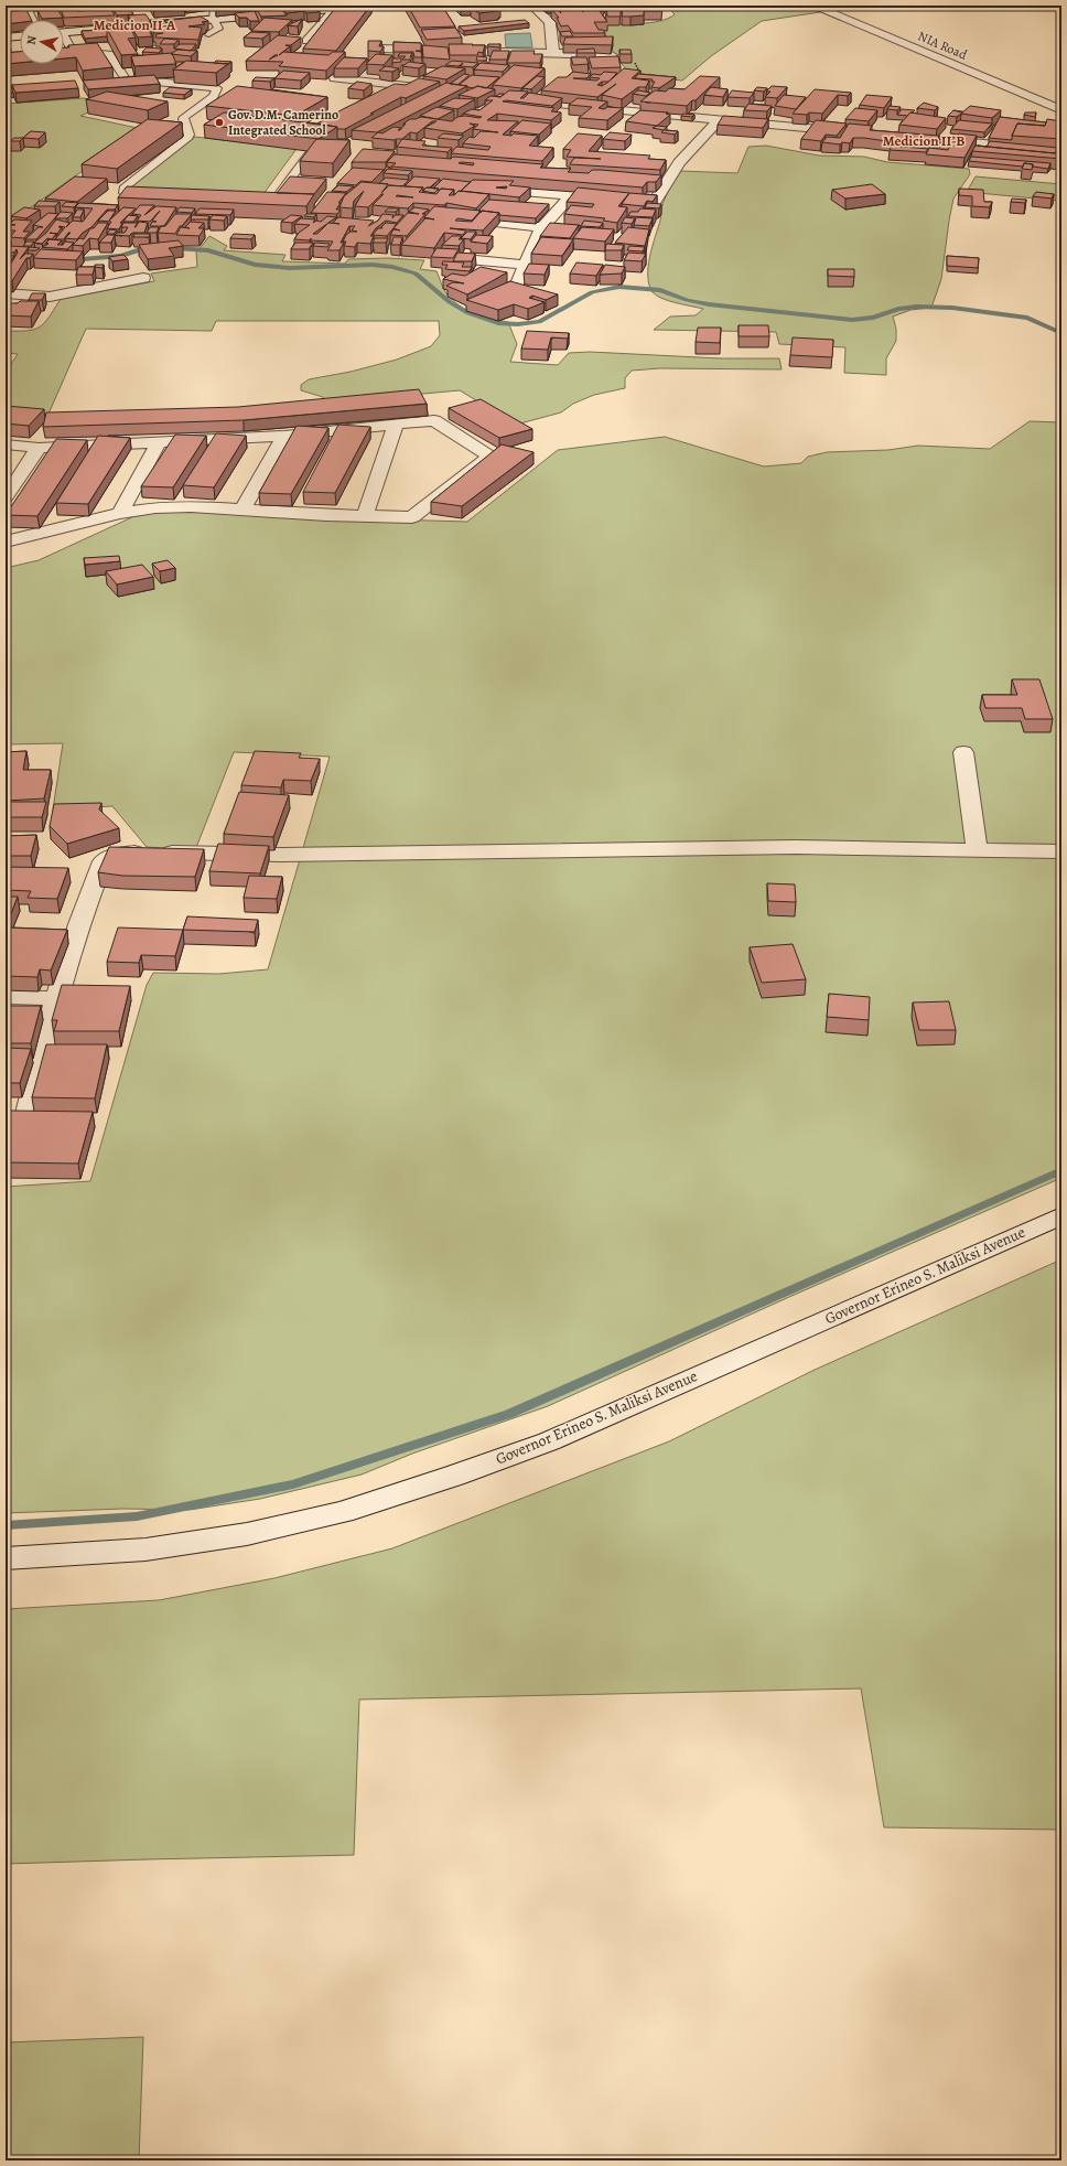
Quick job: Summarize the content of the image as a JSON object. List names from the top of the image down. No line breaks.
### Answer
{"streets":{"street":["NIA Road","Governor Erineo S. Maliksi Avenue"]},"districts":["Medicion II-A","Medicion II-B"],"places":["Gov. D.M. Camerino Integrated School"],"north":"left"}
